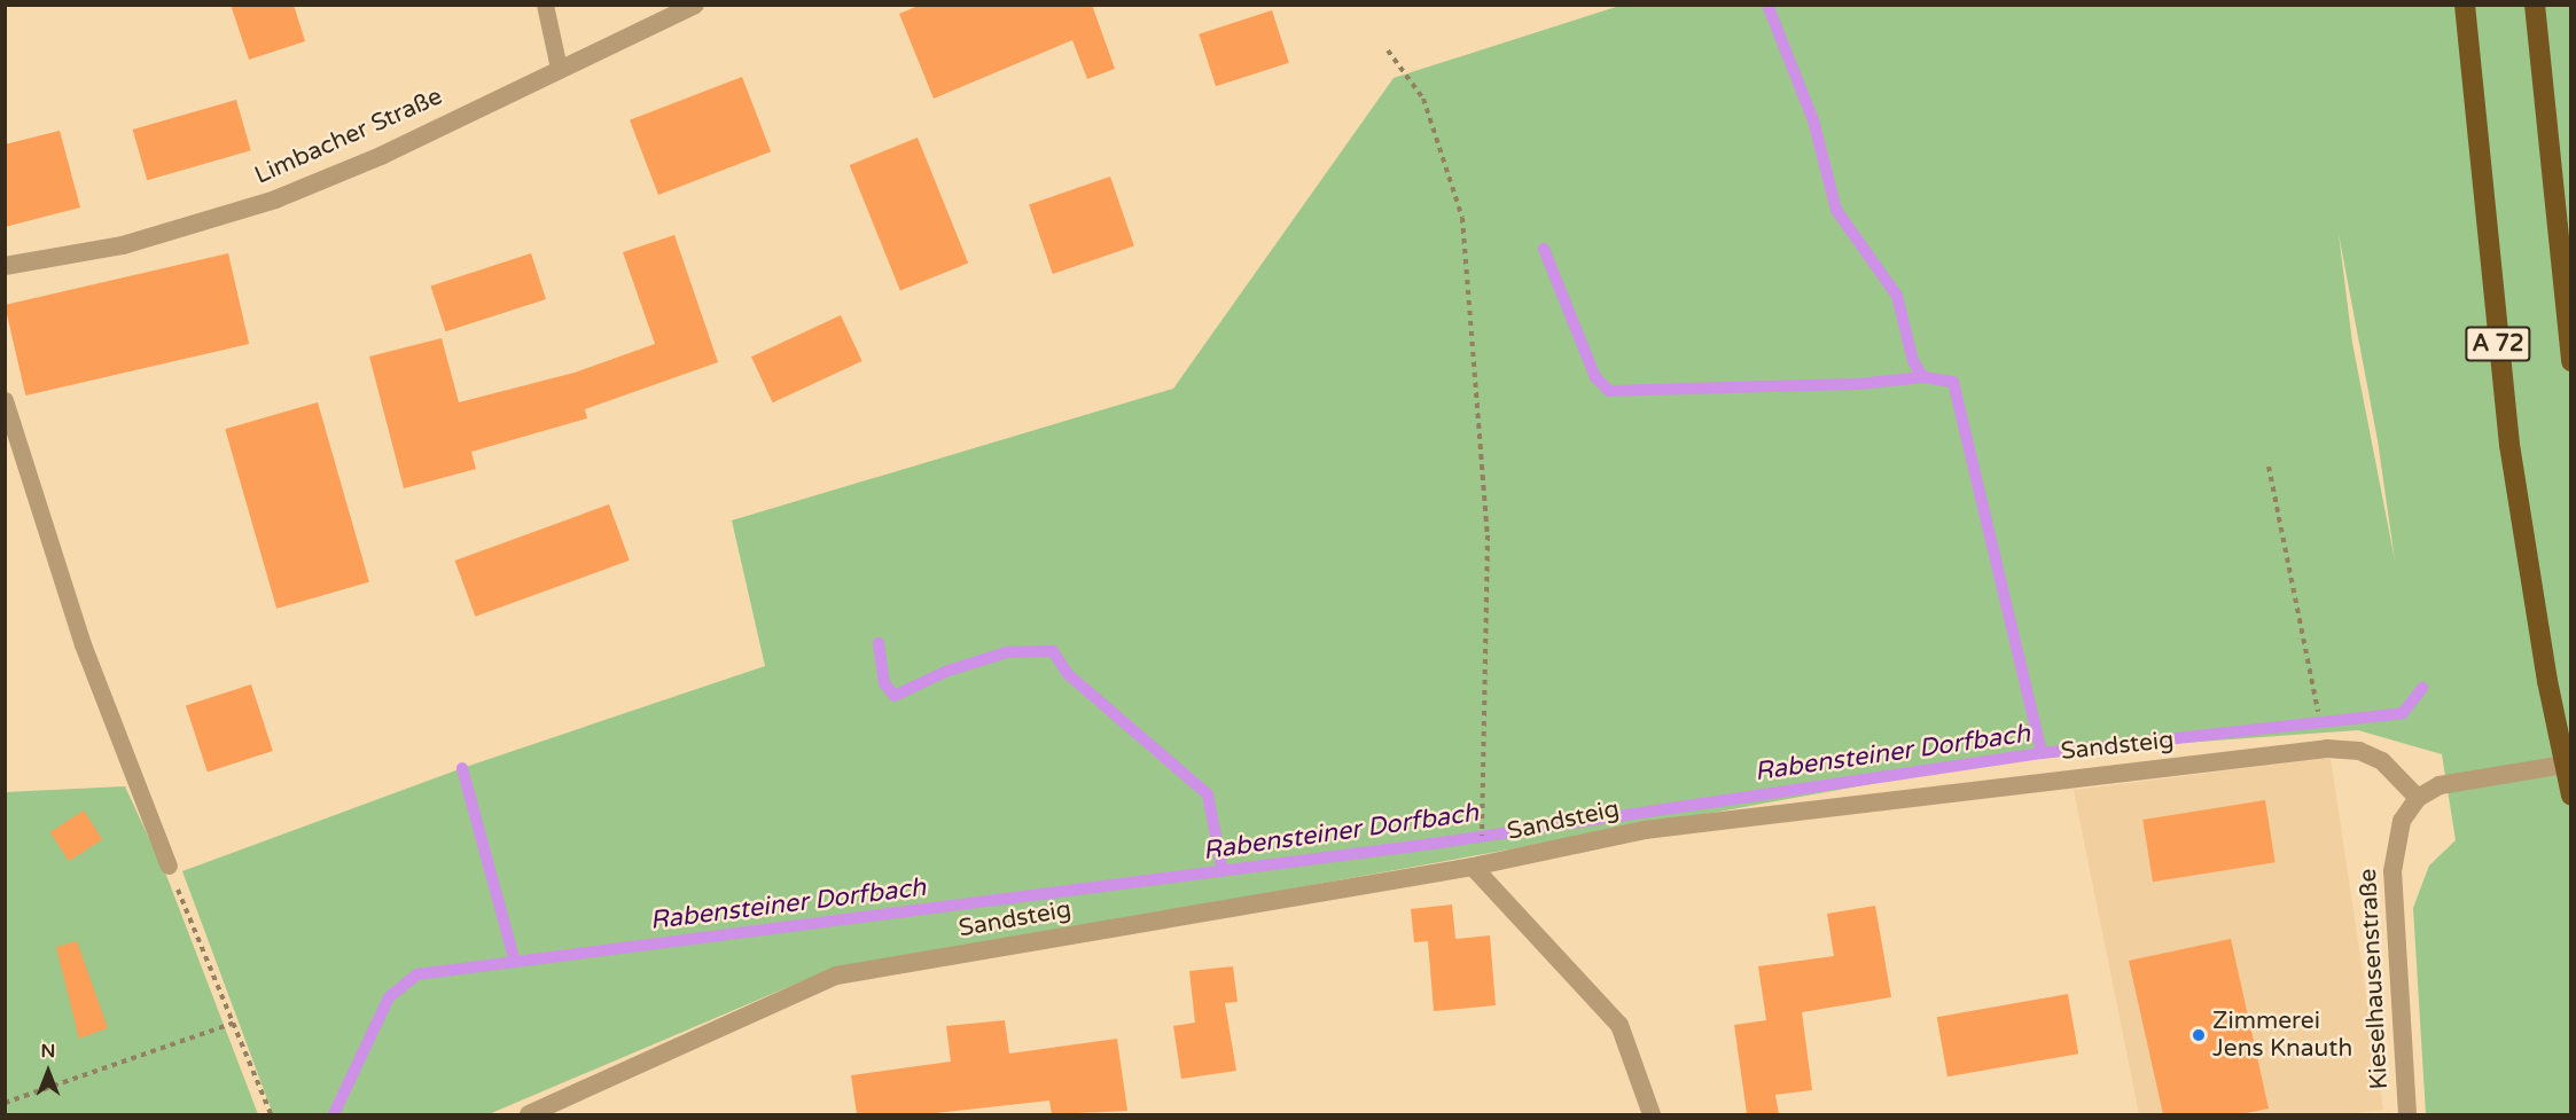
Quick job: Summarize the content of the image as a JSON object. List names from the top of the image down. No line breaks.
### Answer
{"streets":{"highway":["A 72"],"street":["Limbacher Straße","Sandsteig","Kieselhausenstraße"]},"crossings":[["Sandsteig","Kieselhausenstraße"]],"water":["Rabensteiner Dorfbach"],"places":["Zimmerei Jens Knauth"],"north":"top"}
